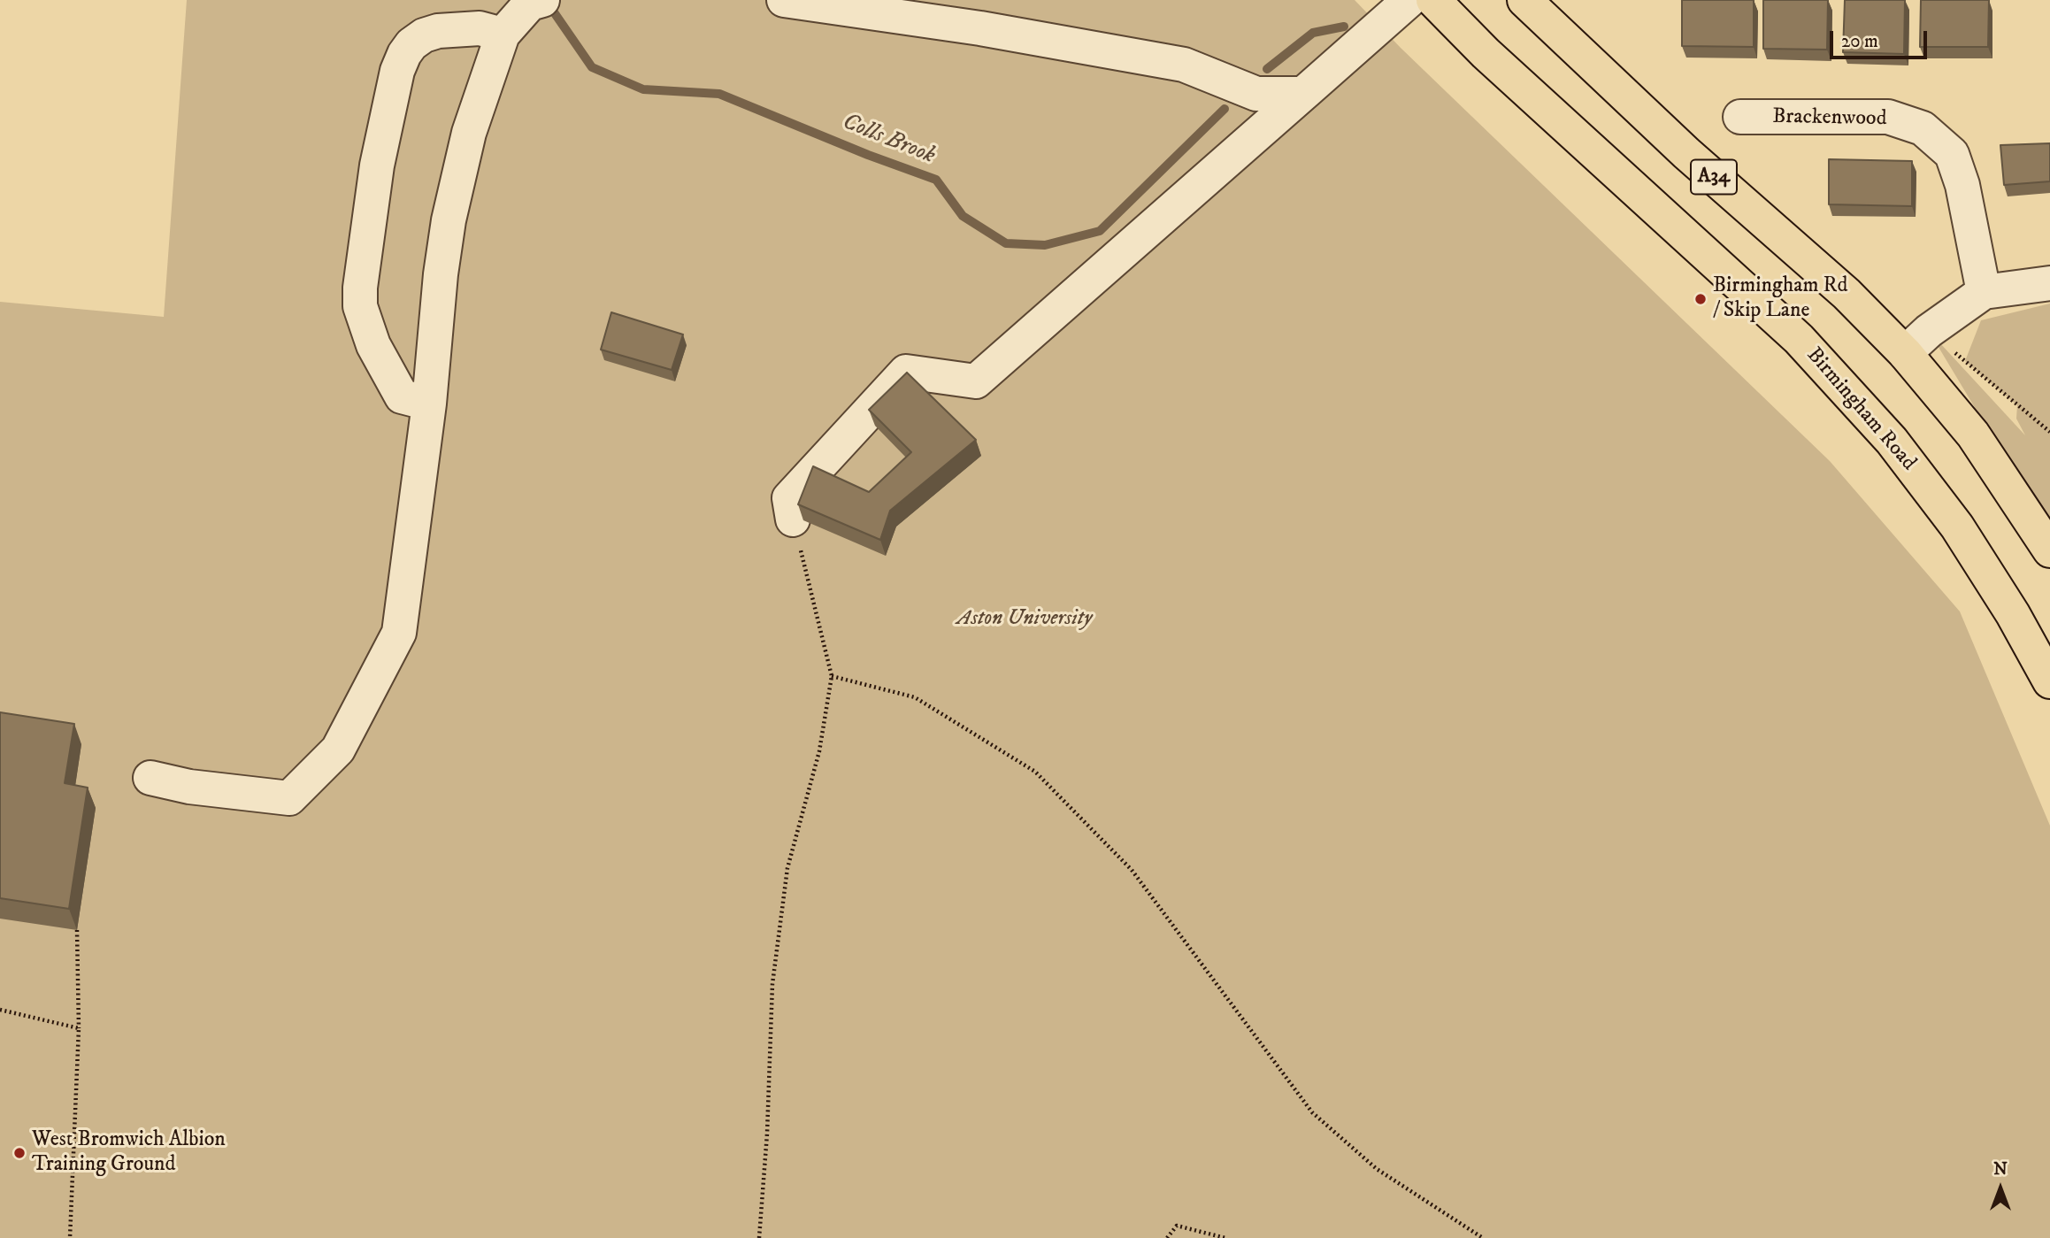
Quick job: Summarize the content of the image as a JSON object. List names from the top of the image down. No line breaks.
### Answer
{"streets":{"highway":["A34","Birmingham Road"],"street":["Brackenwood"]},"water":["Colls Brook"],"parks":["Aston University"],"places":["Birmingham Rd / Skip Lane","West Bromwich Albion Training Ground"],"scale_bar":"20 m","north":"top"}
